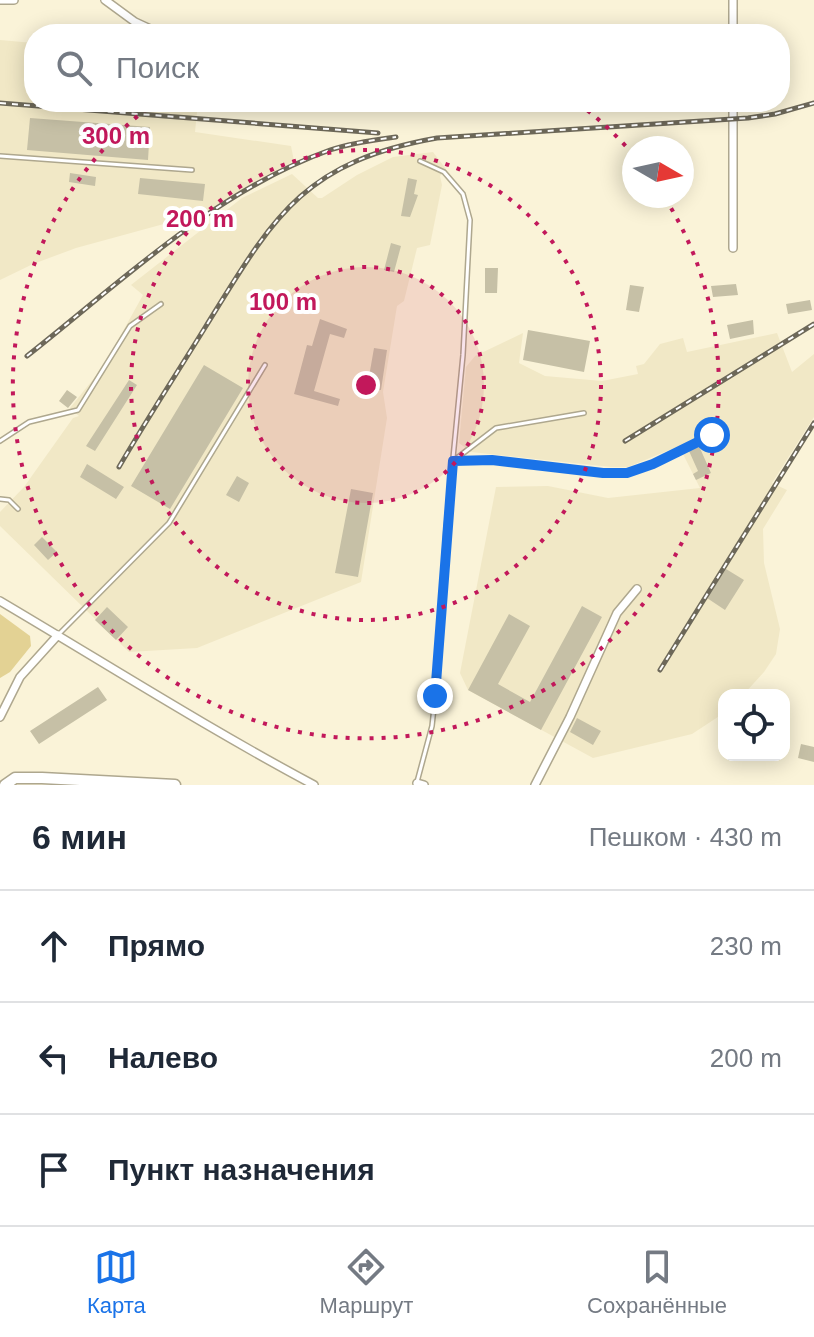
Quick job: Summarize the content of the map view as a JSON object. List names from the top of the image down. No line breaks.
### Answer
{"north":"right","page":{"search":"Поиск","heading":["6 мин","Пешком · 430 m"],"list":[["Прямо","230 m"],["Налево","200 m"],"Пункт назначения"],"nav":["Карта","Маршрут","Сохранённые"]},"rings":["300 m","200 m","100 m"]}
